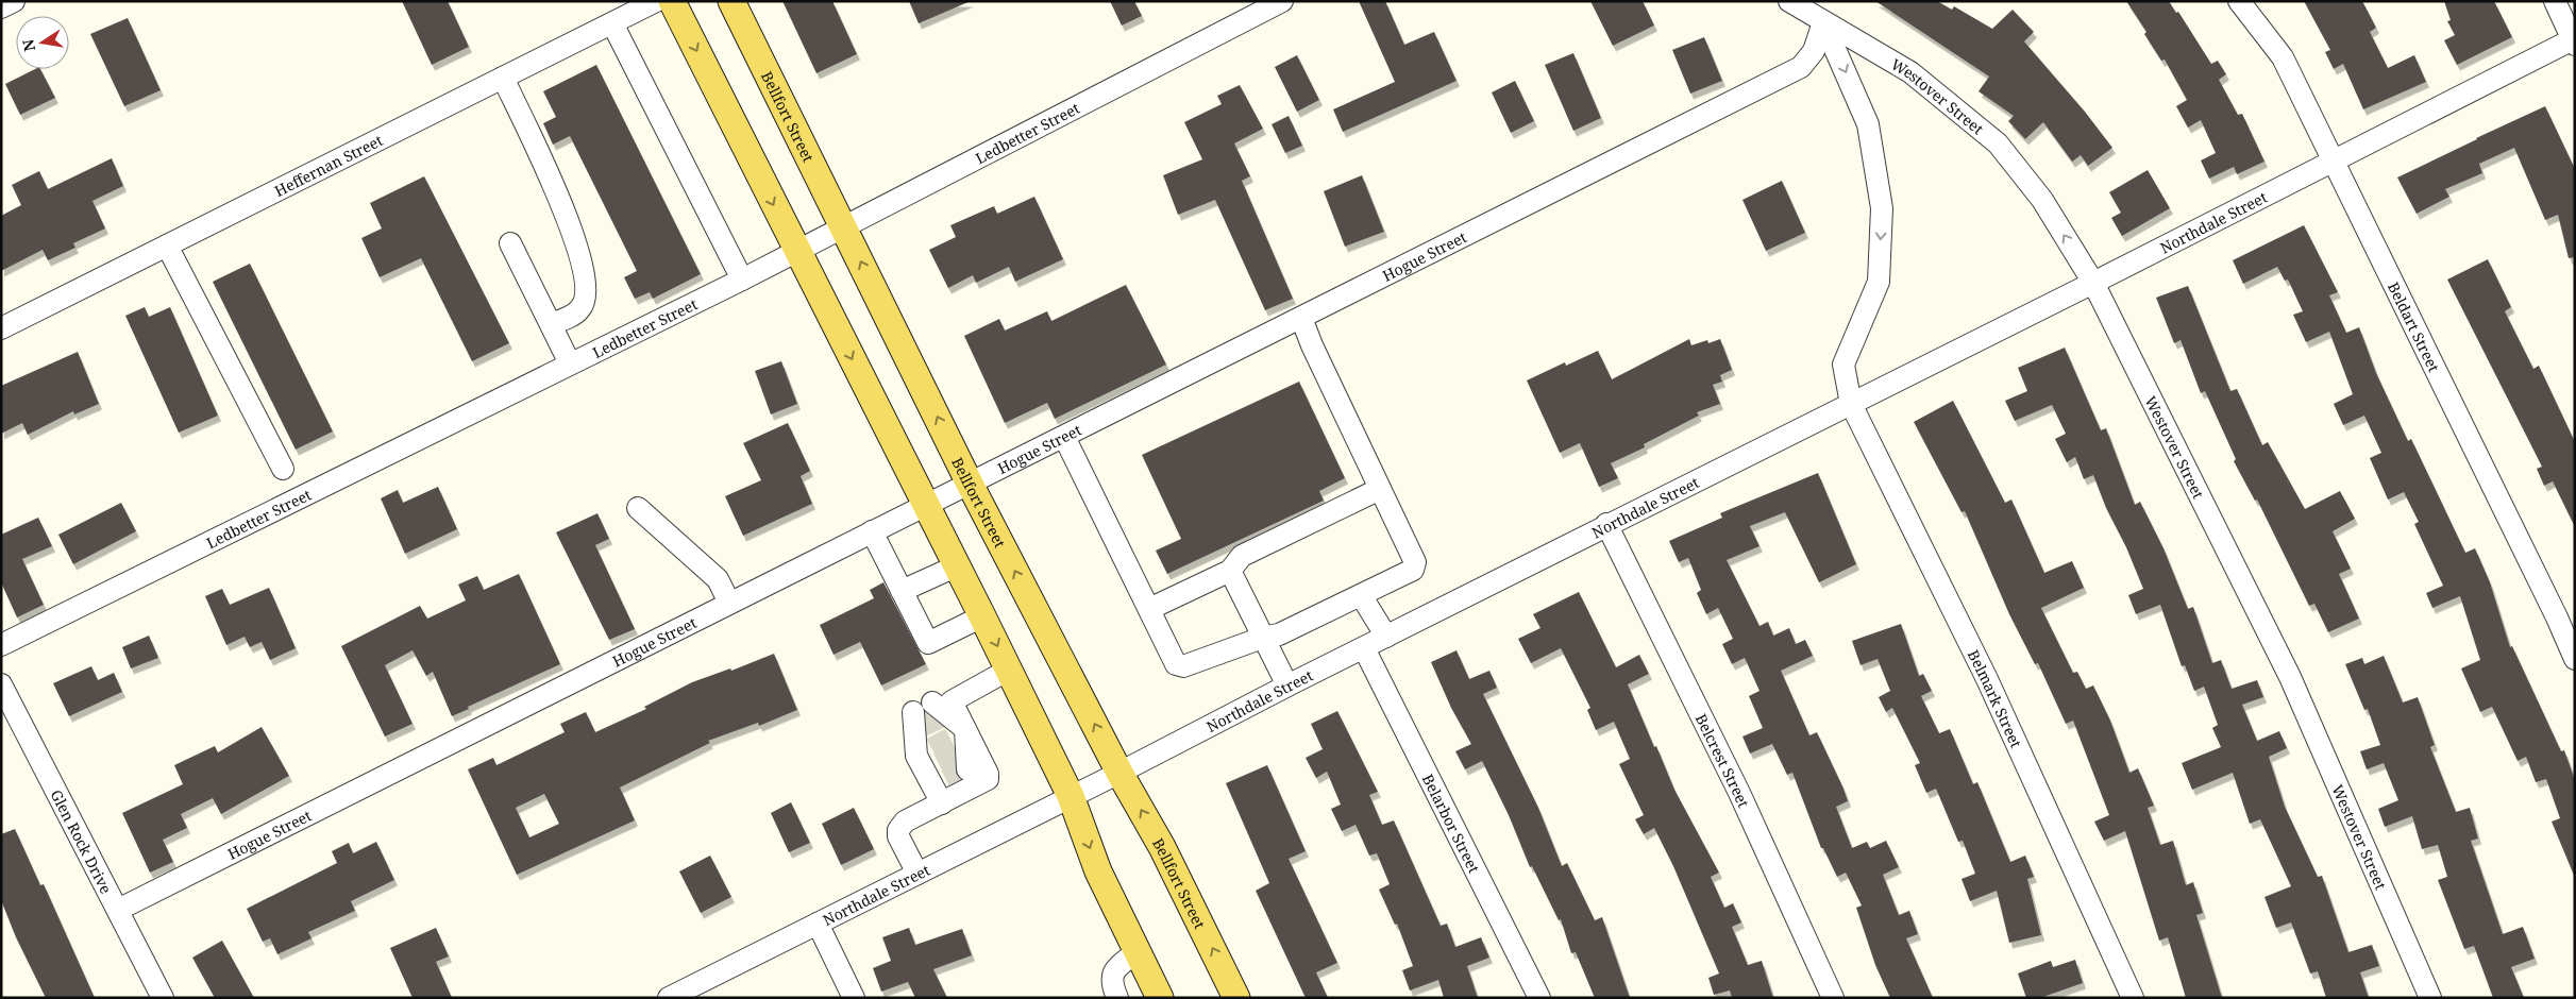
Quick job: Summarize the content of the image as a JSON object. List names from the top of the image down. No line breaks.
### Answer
{"streets":{"main road":["Bellfort Street"],"street":["Westover Street","Ledbetter Street","Heffernan Street","Northdale Street","Hogue Street","Beldart Street","Belmark Street","Belcrest Street","Belarbor Street","Glen Rock Drive"]},"crossings":[["Westover Street","Northdale Street"],["Westover Street","Hogue Street"],["Bellfort Street","Ledbetter Street"],["Bellfort Street","Northdale Street"],["Bellfort Street","Hogue Street"],["Northdale Street","Beldart Street"],["Northdale Street","Belmark Street"],["Northdale Street","Belcrest Street"],["Northdale Street","Belarbor Street"],["Hogue Street","Glen Rock Drive"]],"north":"left"}
